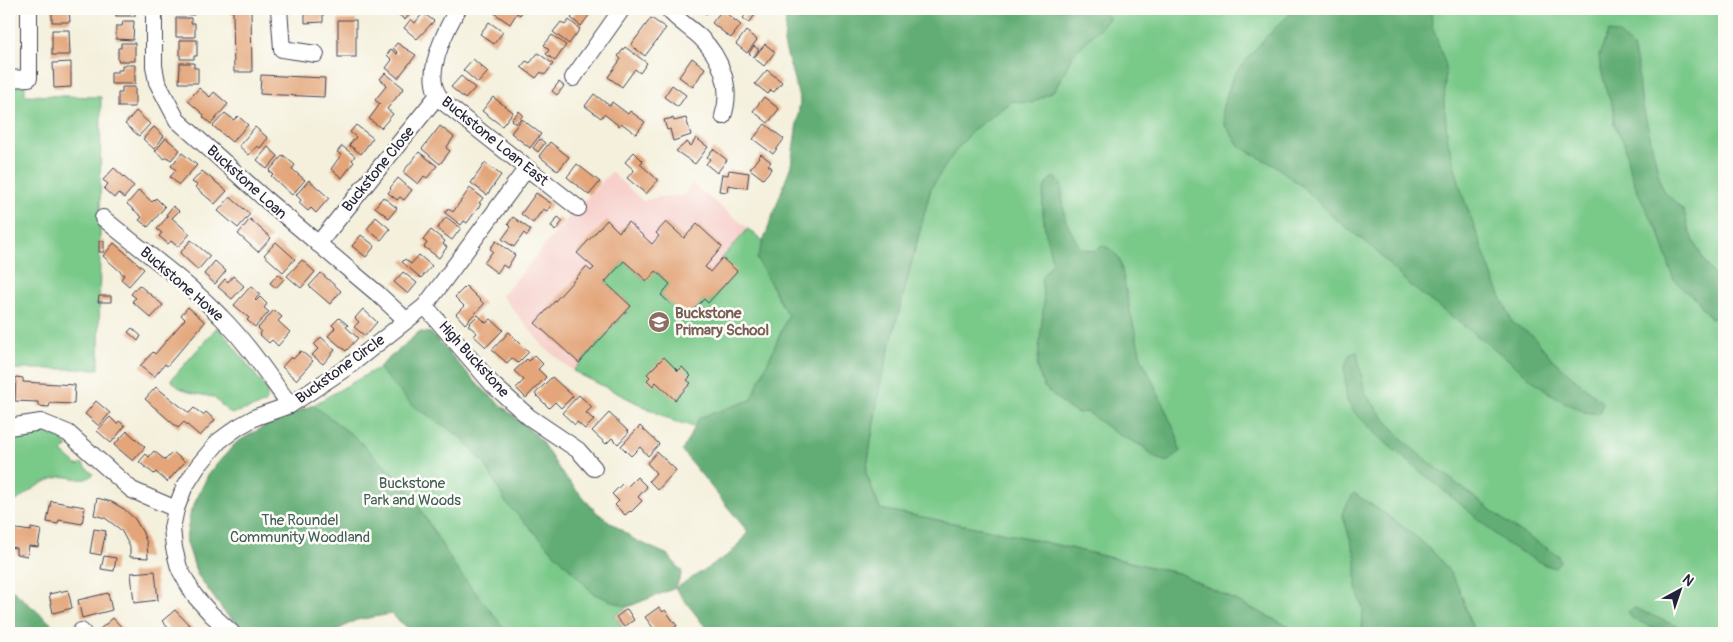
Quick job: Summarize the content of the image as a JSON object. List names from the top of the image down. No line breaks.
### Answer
{"streets":{"street":["Buckstone Loan East","Buckstone Close","Buckstone Loan","Buckstone Howe","High Buckstone","Buckstone Circle"]},"crossings":[["Buckstone Loan East","Buckstone Close"],["Buckstone Loan East","Buckstone Circle"],["Buckstone Close","Buckstone Loan"],["Buckstone Loan","Buckstone Circle"],["Buckstone Howe","Buckstone Circle"],["High Buckstone","Buckstone Circle"]],"parks":["Buckstone Park and Woods","The Roundel Community Woodland"],"places":{"school or university":["Buckstone Primary School"]},"north":"top right"}
